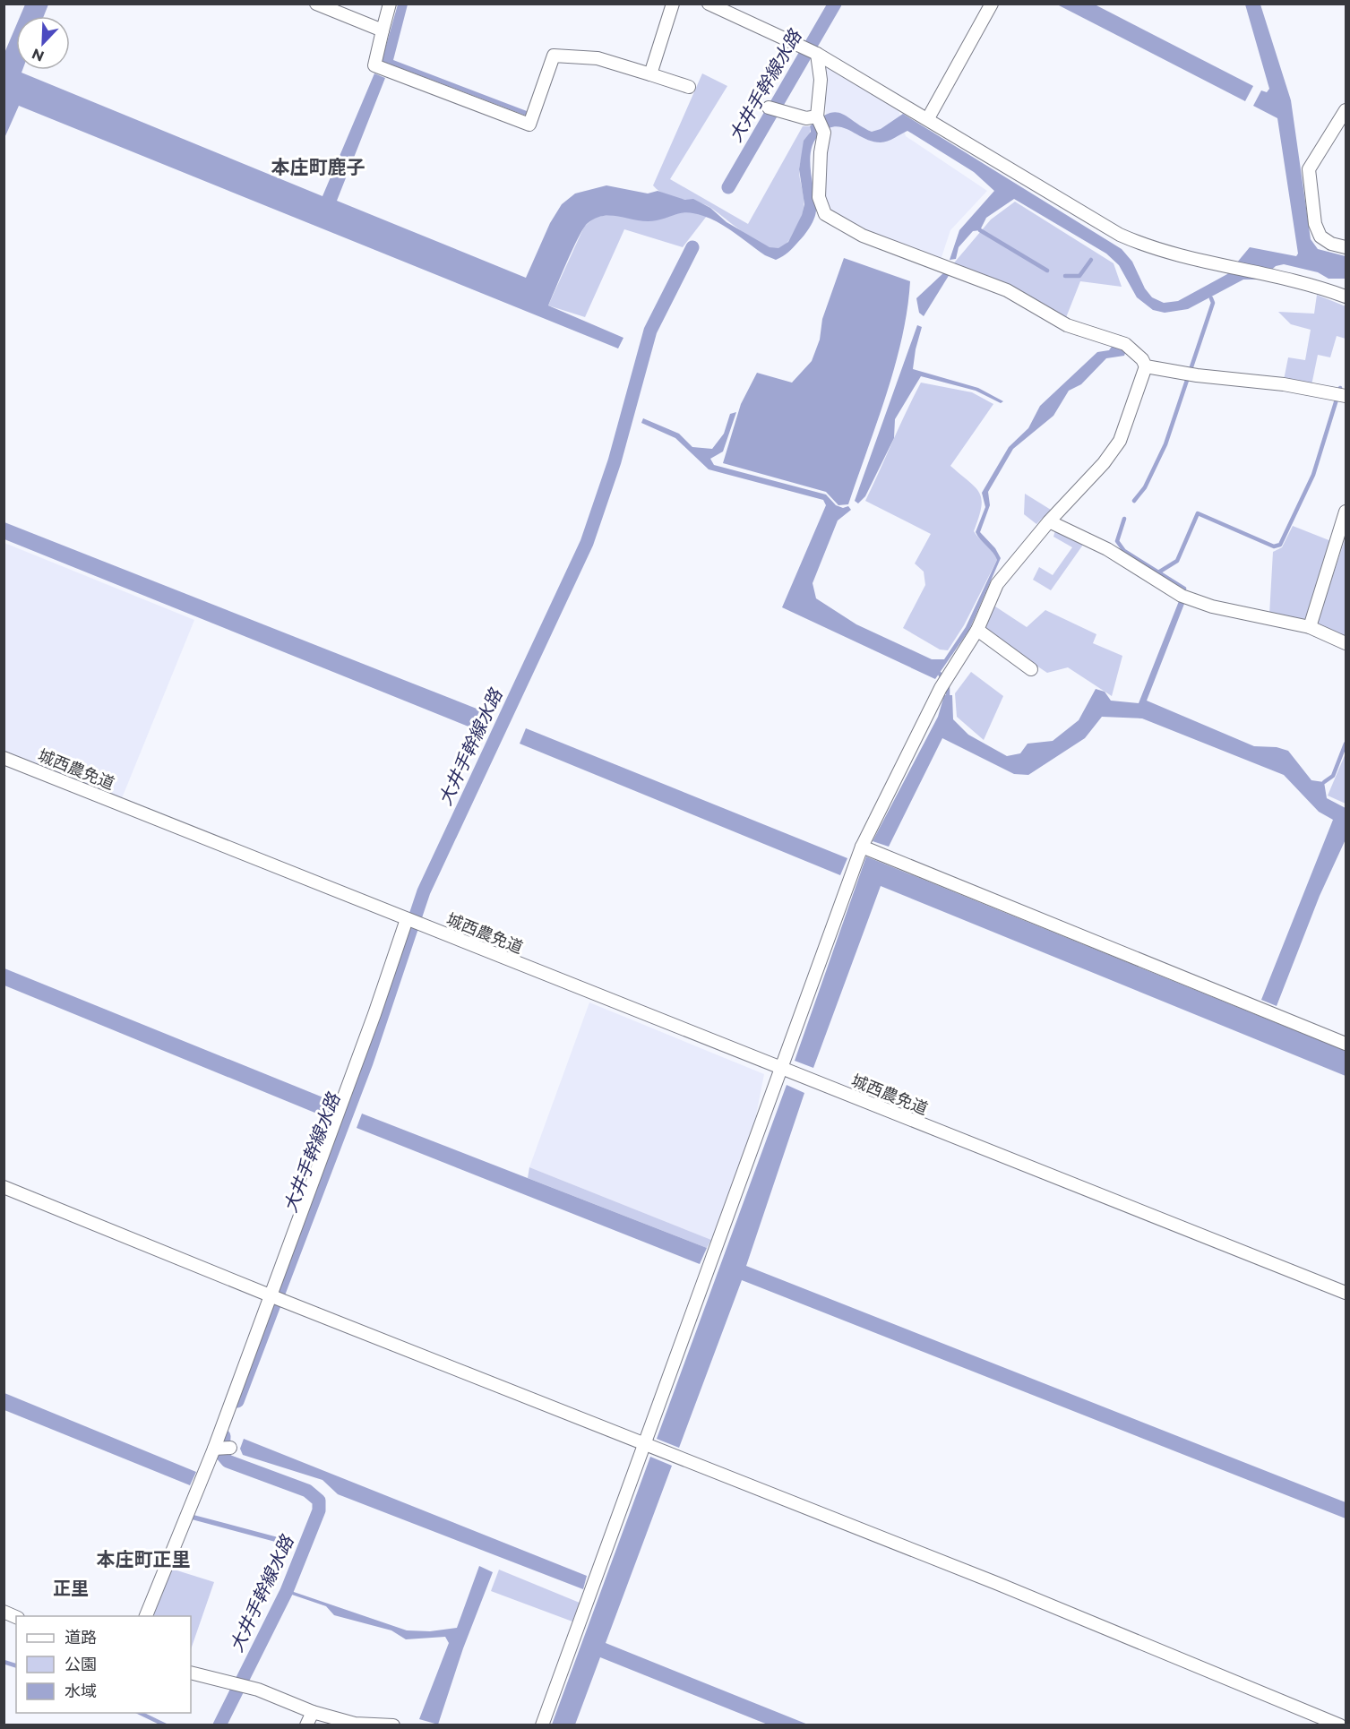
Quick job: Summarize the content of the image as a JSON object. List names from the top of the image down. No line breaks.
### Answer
{"streets":{"street":["城西農免道"]},"districts":["本庄町鹿子","本庄町正里","正里"],"water":["大井手幹線水路"],"legend":["道路","公園","水域"],"north":"bottom left"}
